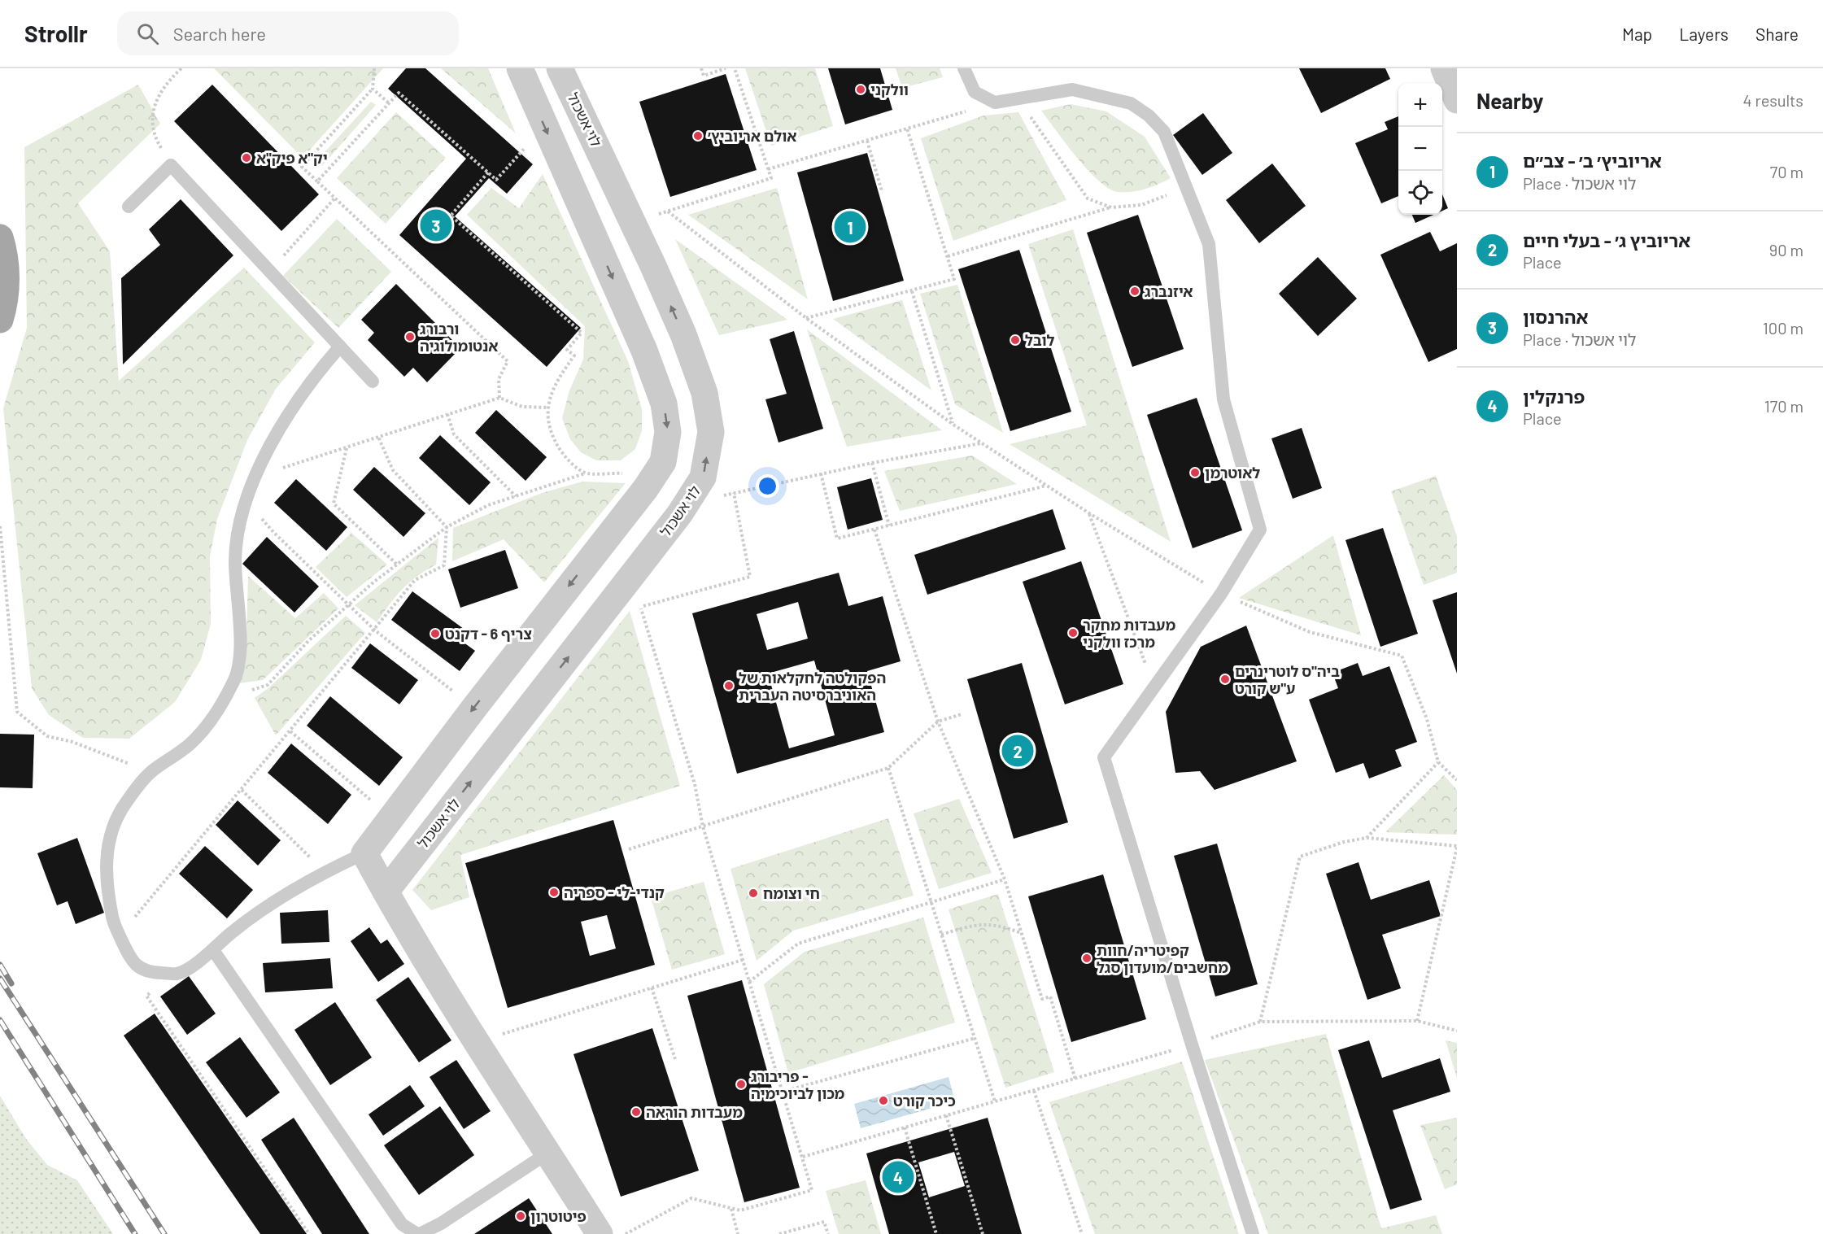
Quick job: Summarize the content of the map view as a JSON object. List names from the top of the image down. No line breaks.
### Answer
{"streets":{"street":["לוי אשכול"]},"places":["וולקני","אולם אריוביץ׳","יק\"א פיק\"א","איזנברג","ורבורג אנטומולוגיה","לובל","לאוטרמן","מעבדות מחקר מרכז וולקני","צריף 6 - דקנט","ביה\"ס לוטרינרים ע\"ש קורט","הפקולטה לחקלאות של האוניברסיטה העברית","קנדי-לי - ספריה","חי וצומח","קפיטריה/חוות מחשבים/מועדון סגל","פריבורג - מכון לביוכימיה","כיכר קורט","מעבדות הוראה","פיטוטרון"],"page":{"header":"Strollr","search":"Search here","nav":["Map","Layers","Share"],"heading":["Nearby","4 results"],"map_buttons":["+","−"],"list":[{"mark":"1","name":"אריוביץ׳ ב׳ - צב״ם","note":"Place · לוי אשכול","value":"70 m"},{"mark":"2","name":"אריוביץ ג׳ - בעלי חיים","note":"Place","value":"90 m"},{"mark":"3","name":"אהרנסון","note":"Place · לוי אשכול","value":"100 m"},{"mark":"4","name":"פרנקלין","note":"Place","value":"170 m"}],"pins":["3","1","2","4"]}}
